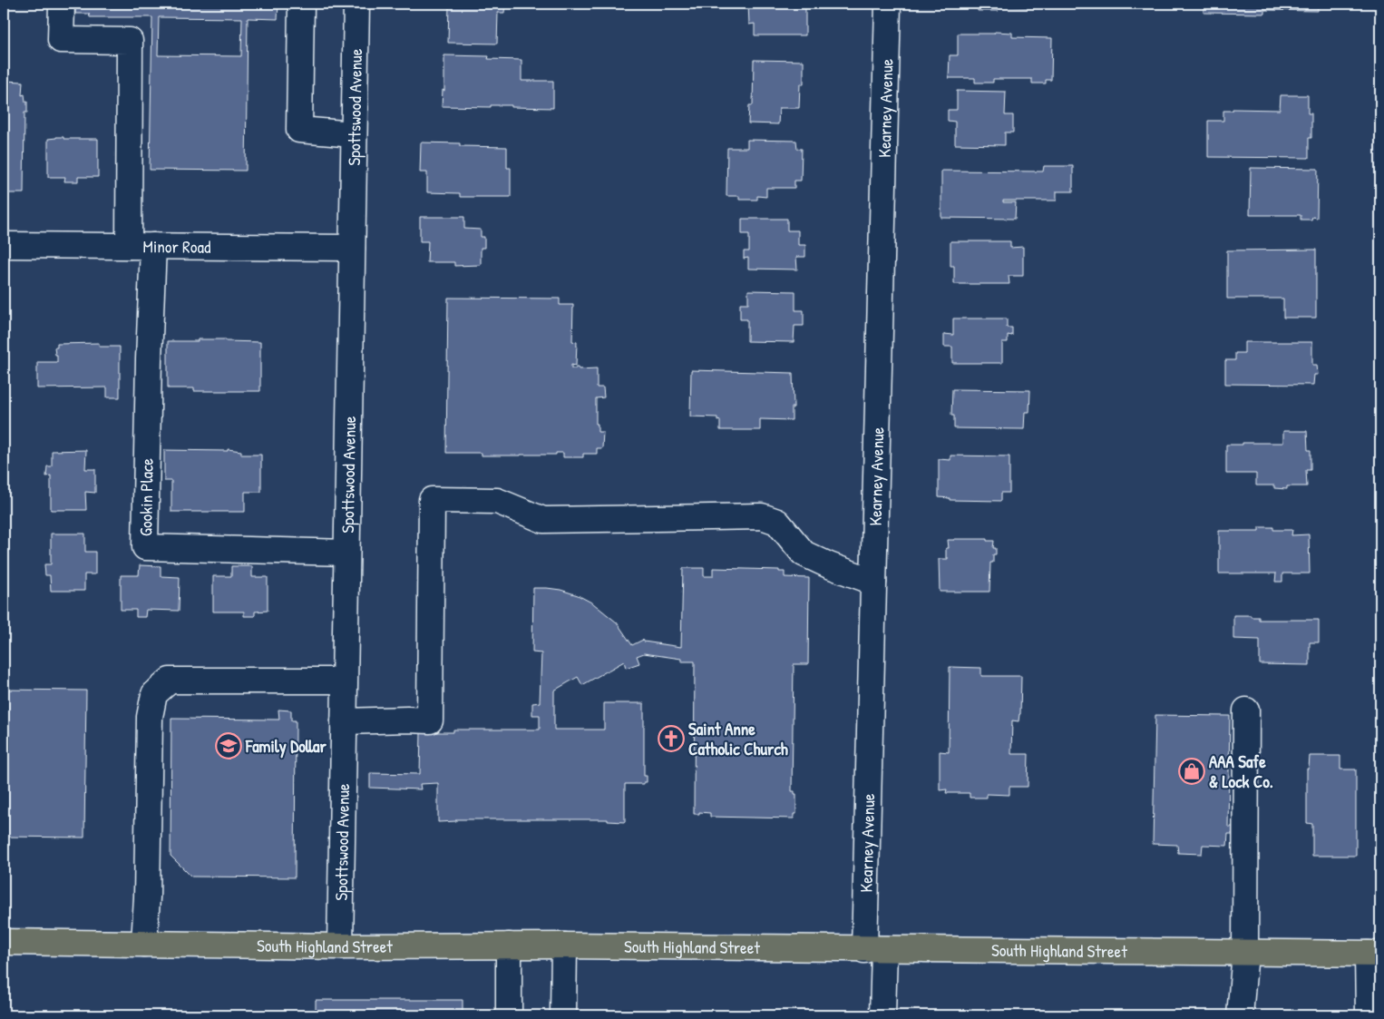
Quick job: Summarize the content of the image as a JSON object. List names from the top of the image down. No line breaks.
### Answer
{"streets":{"main road":["South Highland Street"],"street":["Spottswood Avenue","Kearney Avenue","Minor Road","Gookin Place"]},"crossings":[["Spottswood Avenue","Minor Road"],["Spottswood Avenue","Gookin Place"],["Spottswood Avenue","South Highland Street"],["Kearney Avenue","South Highland Street"],["Minor Road","Gookin Place"]],"places":{"church":["Saint Anne Catholic Church"],"school or university":["Family Dollar"],"shop":["AAA Safe & Lock Co."]}}
